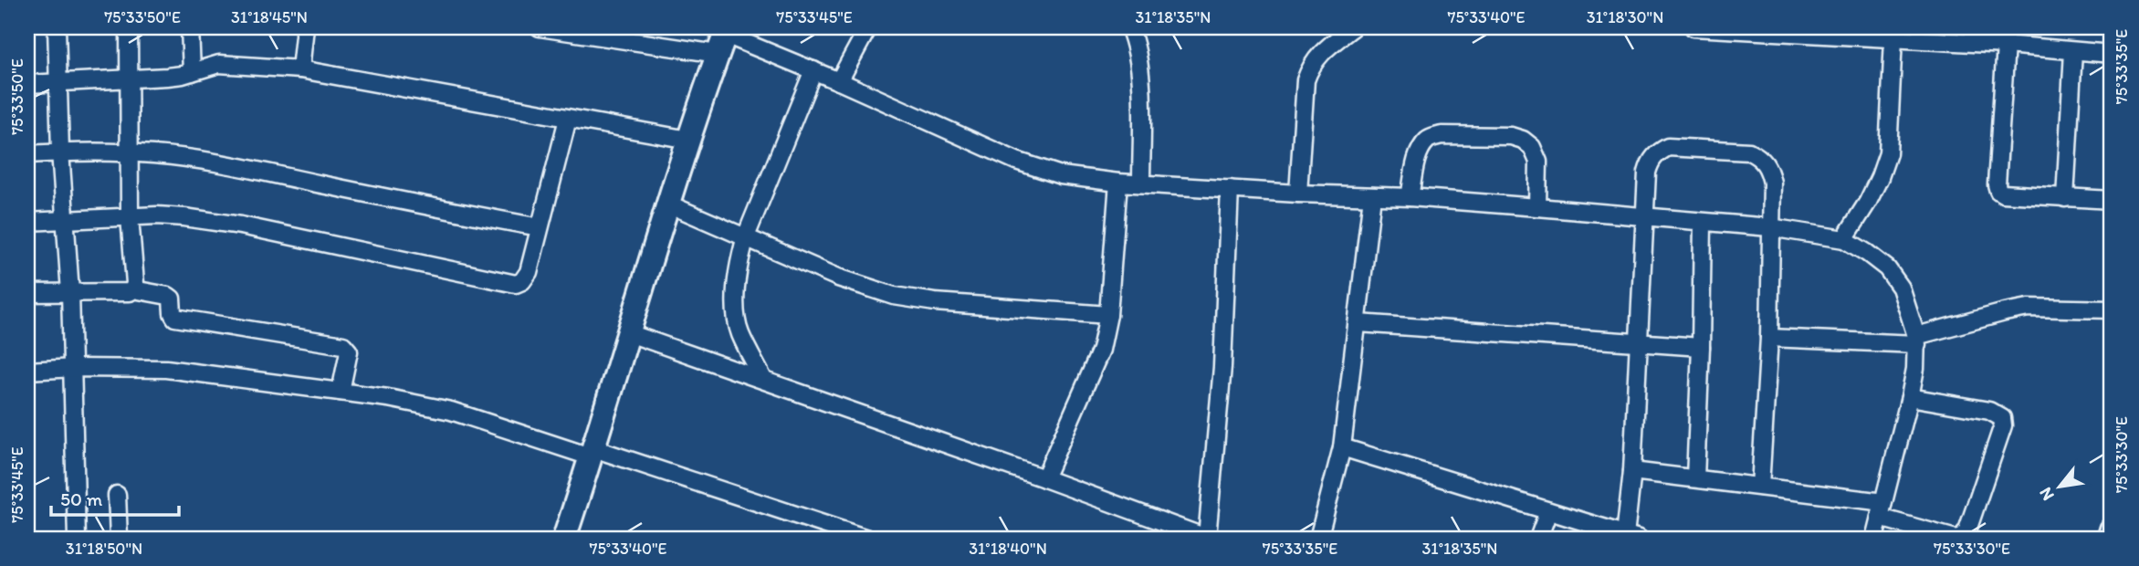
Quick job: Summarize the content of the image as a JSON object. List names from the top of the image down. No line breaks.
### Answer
{"scale_bar":"50 m","north":"bottom left","coordinates":["75°33'50\"E","31°18'45\"N","75°33'45\"E","31°18'35\"N","75°33'40\"E","31°18'30\"N","75°33'35\"E","75°33'30\"E","31°18'50\"N","31°18'40\"N"]}
